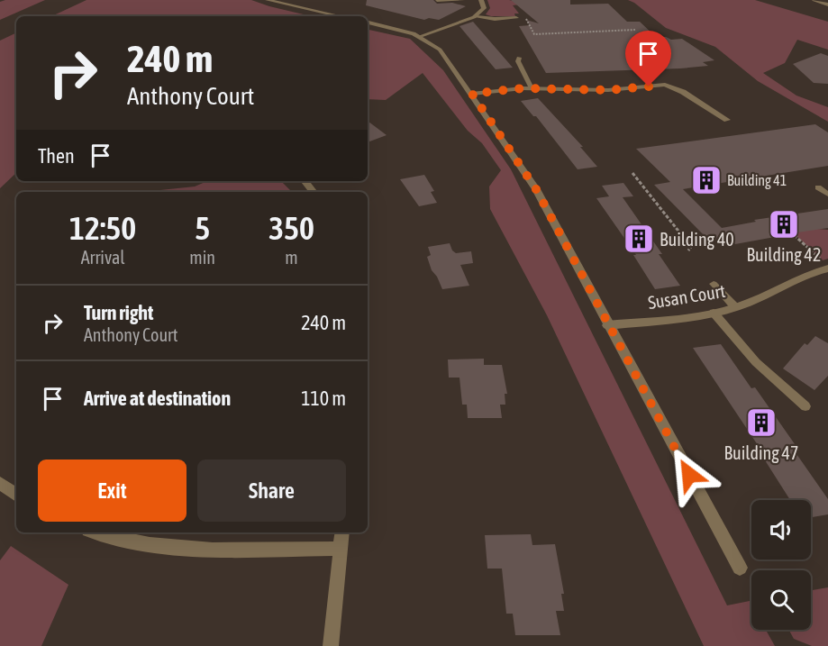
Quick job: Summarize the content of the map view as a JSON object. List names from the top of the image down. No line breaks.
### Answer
{"streets":{"street":["Susan Court"]},"places":{"building":["Building 41","Building 42","Building 40","Building 47"]},"page":{"turn":["240 m","Anthony Court"],"then":"Then","eta":["12:50","Arrival","5","min","350","m"],"list":[{"name":"Turn right","note":"Anthony Court","value":"240 m"},{"name":"Arrive at destination","value":"110 m"}],"buttons":["Exit","Share"]}}
